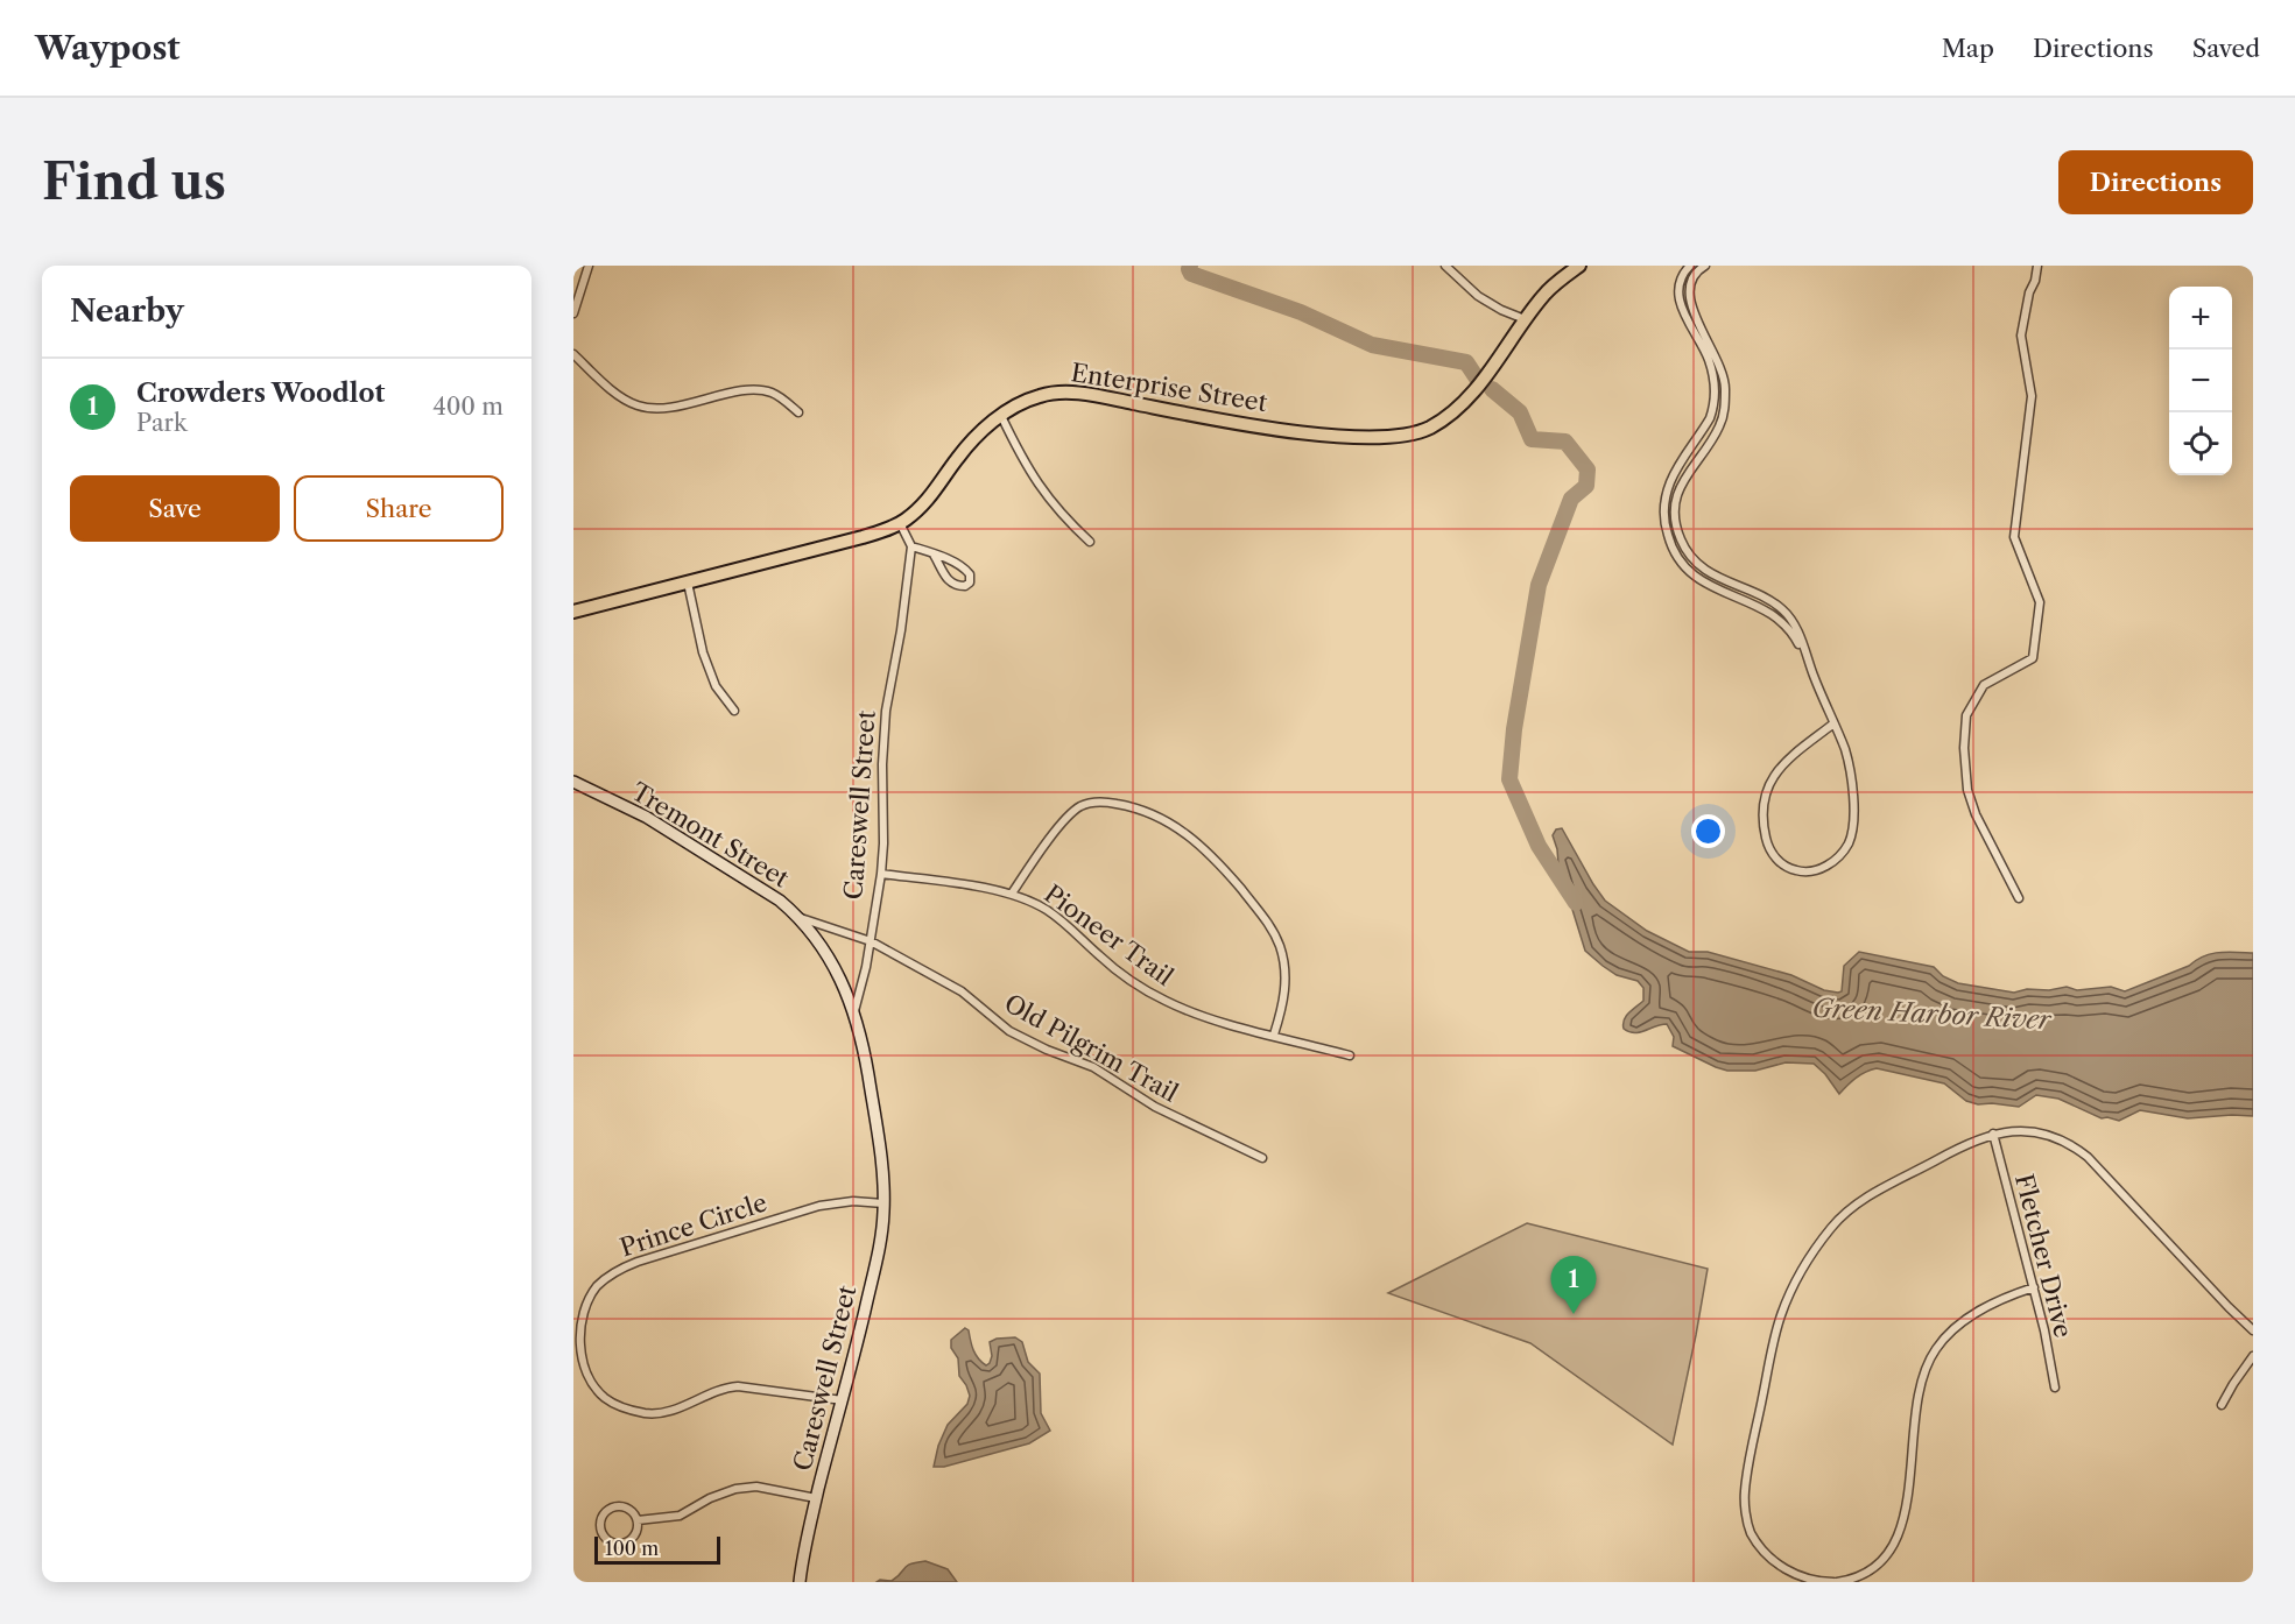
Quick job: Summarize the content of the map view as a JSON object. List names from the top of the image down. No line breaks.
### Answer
{"streets":{"main road":["Enterprise Street","Careswell Street","Tremont Street"],"street":["Pioneer Trail","Old Pilgrim Trail","Prince Circle","Fletcher Drive"]},"crossings":[["Careswell Street","Tremont Street"],["Careswell Street","Pioneer Trail"],["Careswell Street","Old Pilgrim Trail"],["Careswell Street","Prince Circle"],["Tremont Street","Old Pilgrim Trail"]],"water":["Green Harbor River"],"scale_bar":"100 m","page":{"header":"Waypost","nav":["Map","Directions","Saved"],"buttons":["Directions",["Save","Share"]],"title":"Find us","heading":"Nearby","map_buttons":["+","−"],"list":[{"mark":"1","name":"Crowders Woodlot","note":"Park","value":"400 m"}],"pins":"1","scale":"100 m"}}
